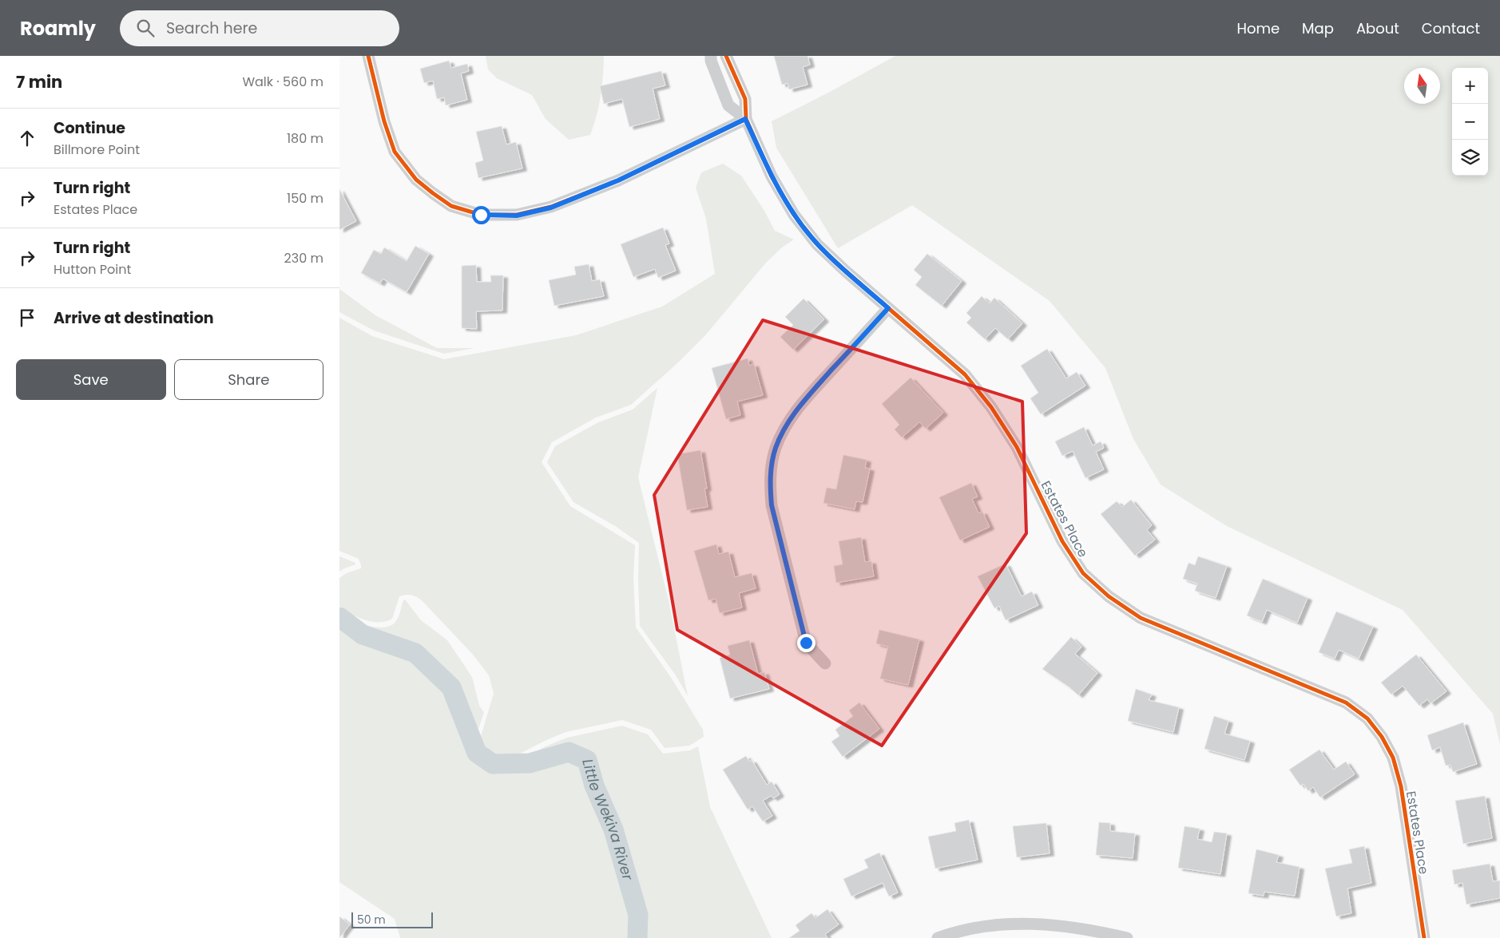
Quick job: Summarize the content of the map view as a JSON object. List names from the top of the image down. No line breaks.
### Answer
{"streets":{"street":["Estates Place"]},"water":["Little Wekiva River"],"scale_bar":"50 m","north":"top","page":{"header":"Roamly","search":"Search here","nav":["Home","Map","About","Contact"],"heading":["7 min","Walk · 560 m"],"map_buttons":["+","−"],"list":[["Continue","Billmore Point","180 m"],["Turn right","Estates Place","150 m"],["Turn right","Hutton Point","230 m"],"Arrive at destination"],"buttons":["Save","Share"],"scale":"50 m"}}
